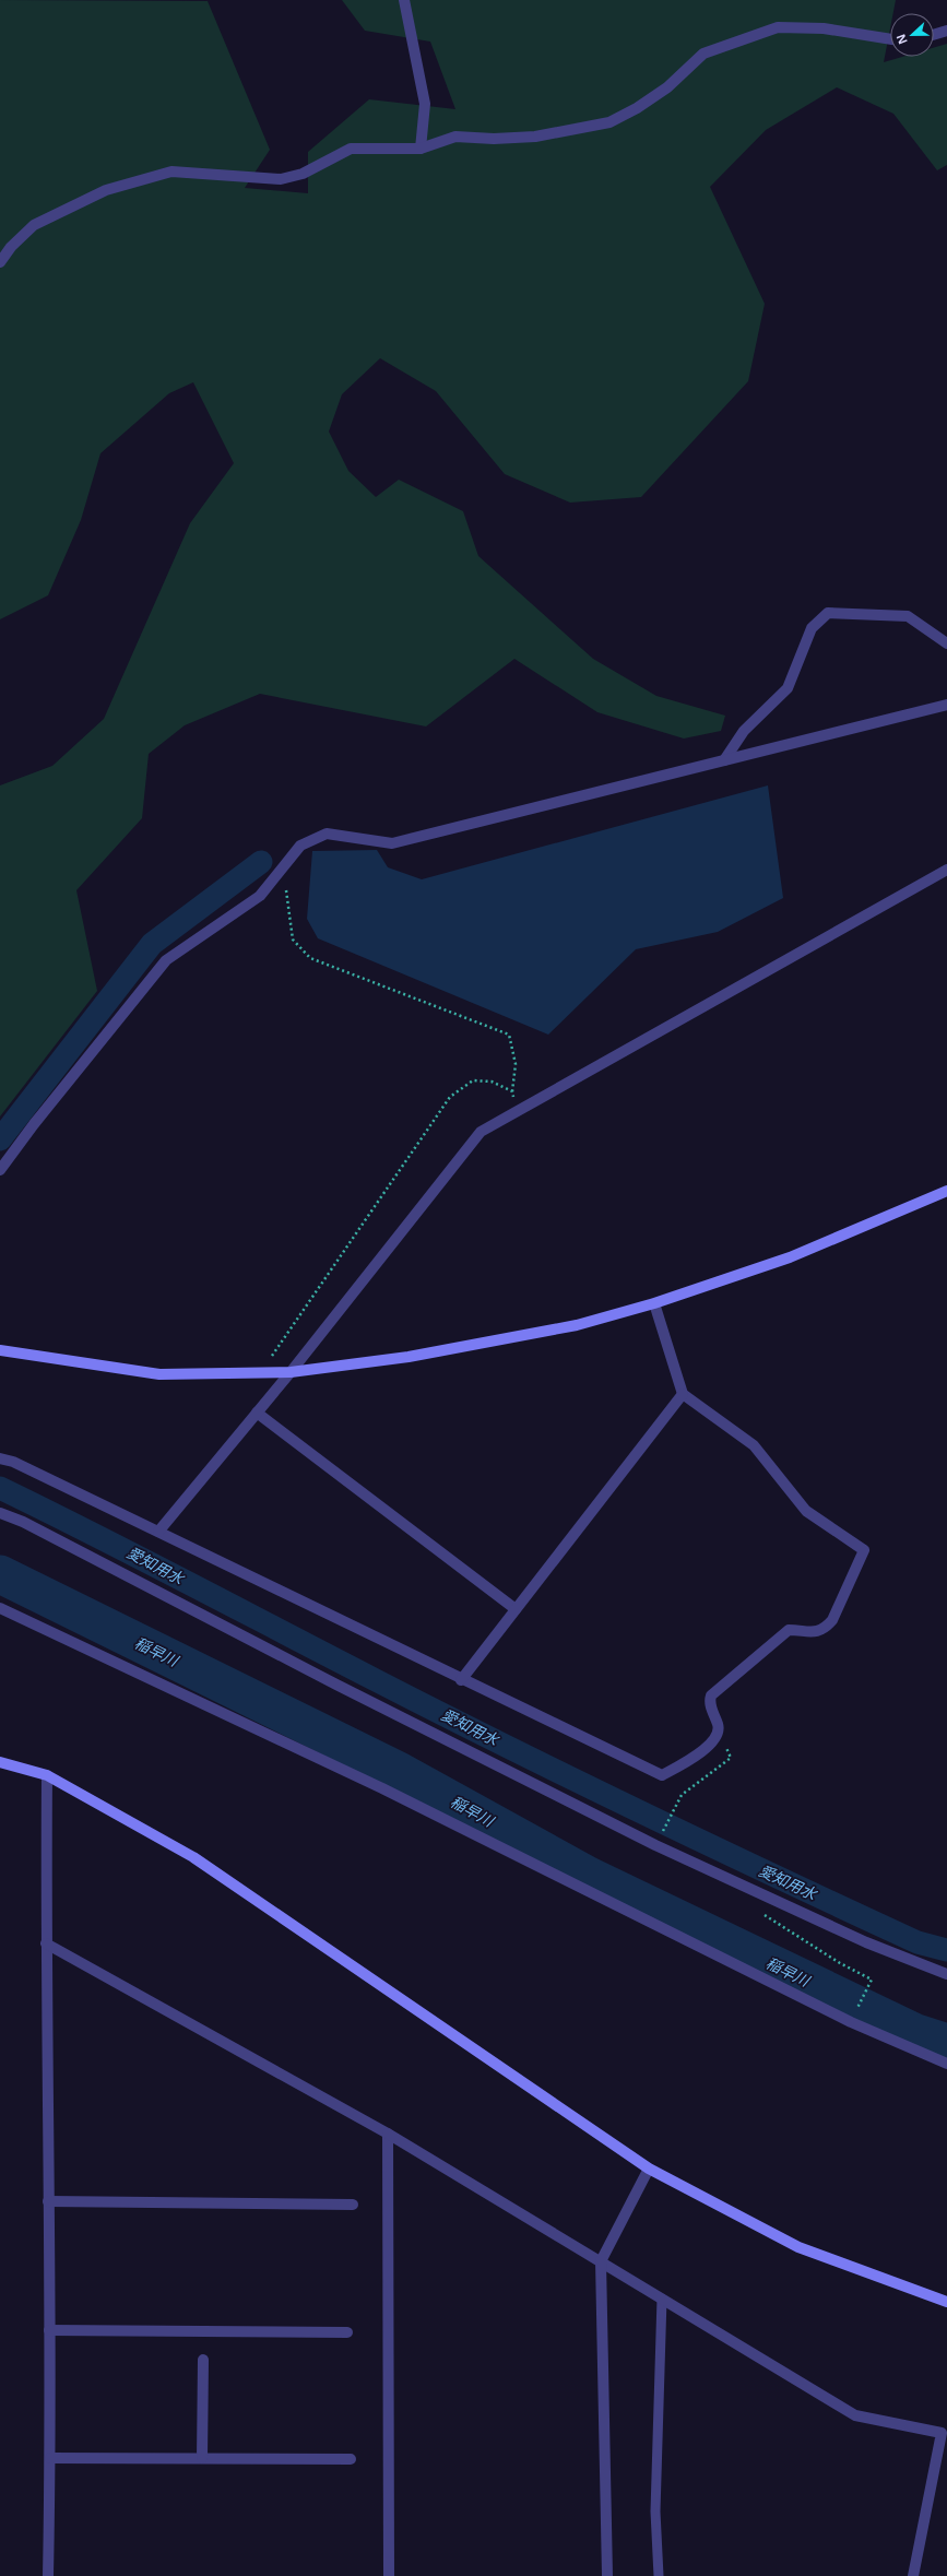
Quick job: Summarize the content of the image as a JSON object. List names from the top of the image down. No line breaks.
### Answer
{"water":["愛知用水","稲早川"],"north":"left"}
